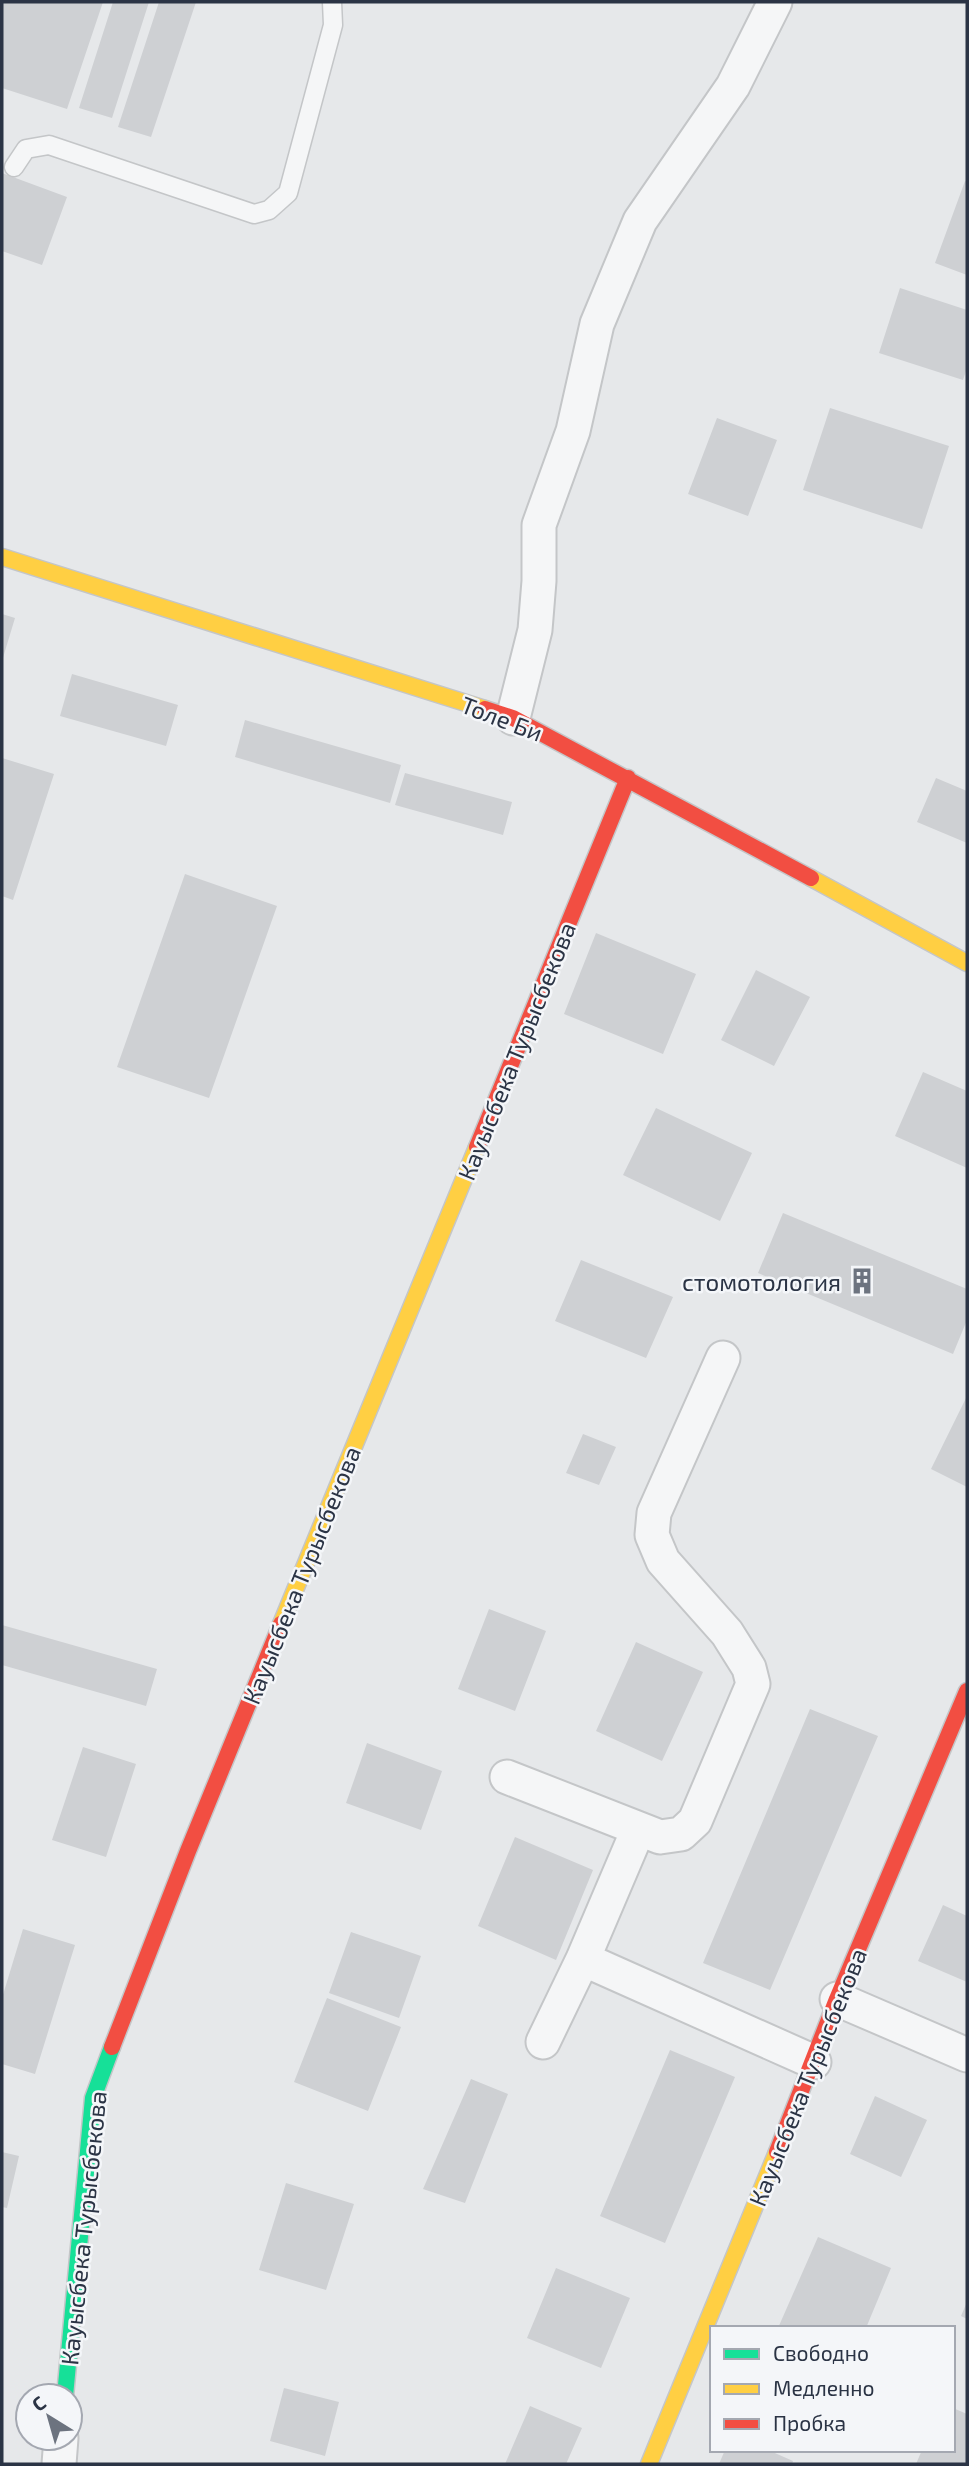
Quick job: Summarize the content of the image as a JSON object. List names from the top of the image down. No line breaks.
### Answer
{"streets":{"street":["Толе Би","Кауысбека Турысбекова"]},"crossings":[["Толе Би","Кауысбека Турысбекова"]],"places":{"building":["стомотология"]},"legend":["Свободно","Медленно","Пробка"],"north":"top left"}
